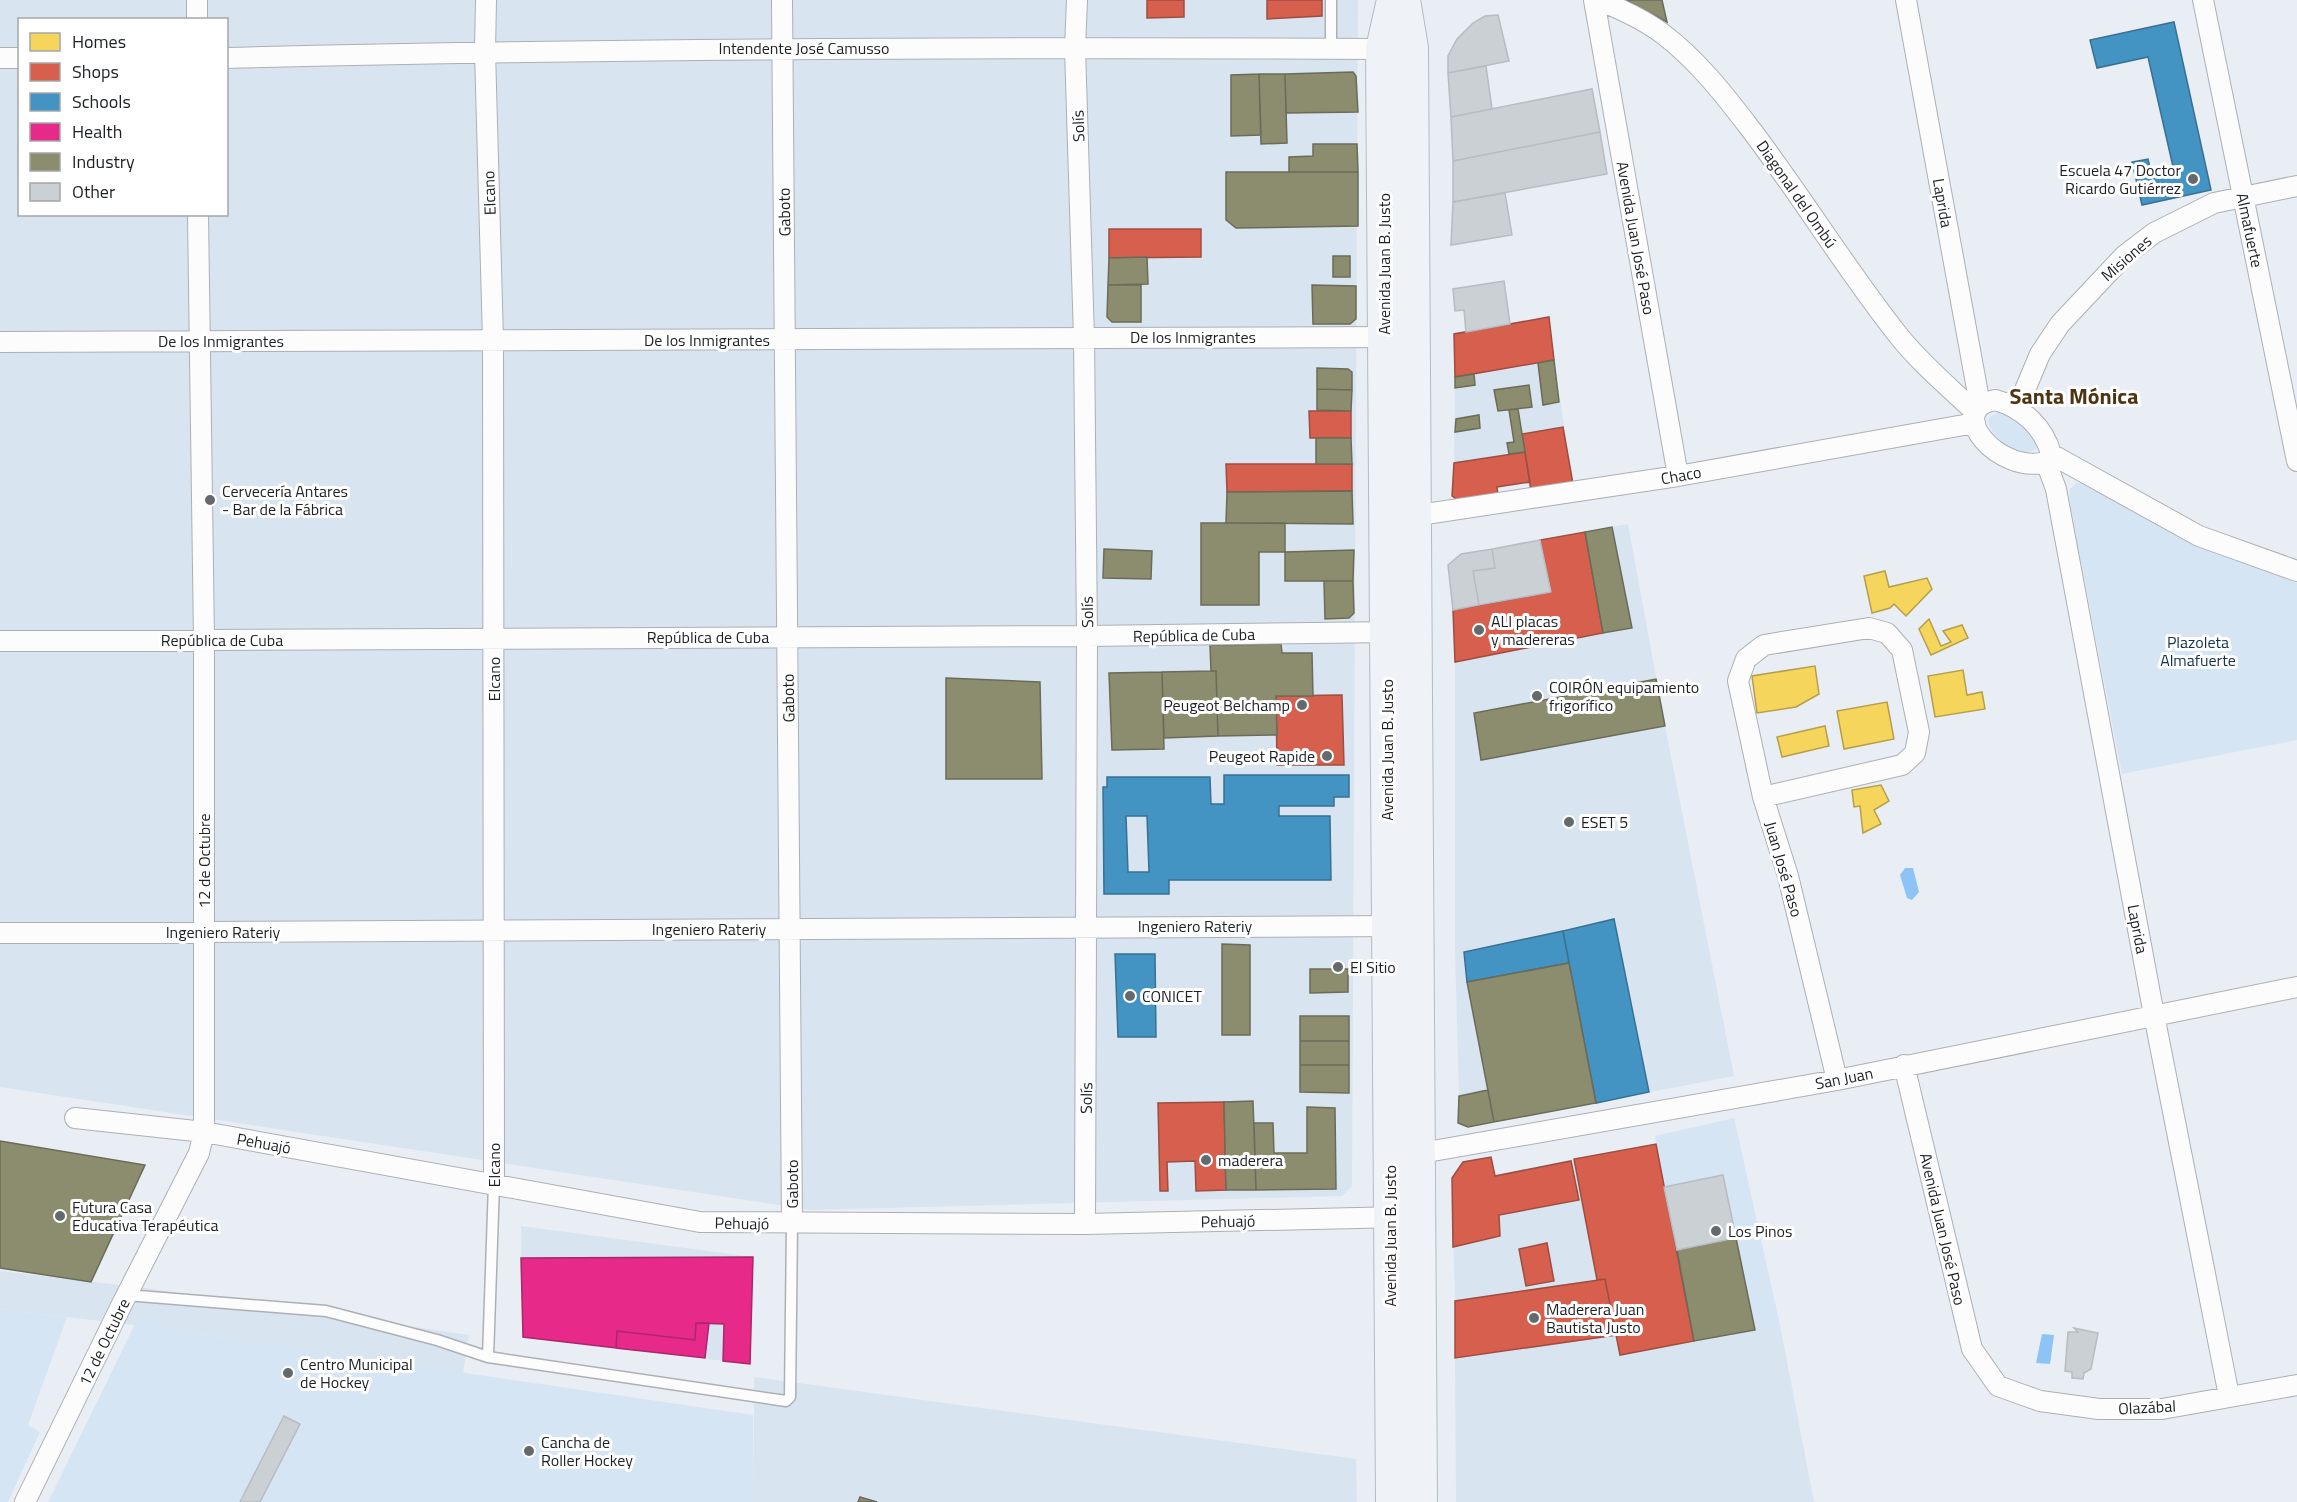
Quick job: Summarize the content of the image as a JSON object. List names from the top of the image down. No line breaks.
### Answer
{"streets":{"main road":["Avenida Juan B. Justo"],"street":["Intendente José Camusso","Solís","Elcano","Diagonal del Ombú","Laprida","Gaboto","Almafuerte","Avenida Juan José Paso","Misiones","De los Inmigrantes","Chaco","República de Cuba","12 de Octubre","Juan José Paso","Ingeniero Rateriy","San Juan","Pehuajó","Olazábal"]},"crossings":[["Intendente José Camusso","Solís"],["Intendente José Camusso","Elcano"],["Intendente José Camusso","Gaboto"],["Intendente José Camusso","Avenida Juan B. Justo"],["Solís","De los Inmigrantes"],["Solís","República de Cuba"],["Solís","Ingeniero Rateriy"],["Solís","Pehuajó"],["Elcano","Gaboto"],["Elcano","De los Inmigrantes"],["Elcano","República de Cuba"],["Elcano","Ingeniero Rateriy"],["Elcano","Pehuajó"],["Diagonal del Ombú","Laprida"],["Diagonal del Ombú","Avenida Juan José Paso"],["Diagonal del Ombú","Chaco"],["Laprida","Chaco"],["Laprida","San Juan"],["Laprida","Olazábal"],["Gaboto","De los Inmigrantes"],["Gaboto","República de Cuba"],["Gaboto","Ingeniero Rateriy"],["Gaboto","Pehuajó"],["Almafuerte","Misiones"],["Avenida Juan José Paso","Chaco"],["Avenida Juan José Paso","San Juan"],["Avenida Juan José Paso","Olazábal"],["Avenida Juan B. Justo","De los Inmigrantes"],["Avenida Juan B. Justo","Chaco"],["Avenida Juan B. Justo","República de Cuba"],["Avenida Juan B. Justo","Ingeniero Rateriy"],["Avenida Juan B. Justo","San Juan"],["Avenida Juan B. Justo","Pehuajó"],["De los Inmigrantes","12 de Octubre"],["República de Cuba","12 de Octubre"],["12 de Octubre","Ingeniero Rateriy"],["12 de Octubre","Pehuajó"],["Juan José Paso","San Juan"]],"districts":["Santa Mónica"],"parks":["Plazoleta Almafuerte"],"places":["Escuela 47 Doctor Ricardo Gutiérrez","Cervecería Antares - Bar de la Fábrica","ALI placas y madereras","COIRÓN equipamiento frigorífico","Peugeot Belchamp","Peugeot Rapide","ESET 5","El Sitio","CONICET","maderera","Futura Casa Educativa Terapéutica","Los Pinos","Maderera Juan Bautista Justo","Centro Municipal de Hockey","Cancha de Roller Hockey"],"legend":["Homes","Shops","Schools","Health","Industry","Other"]}
